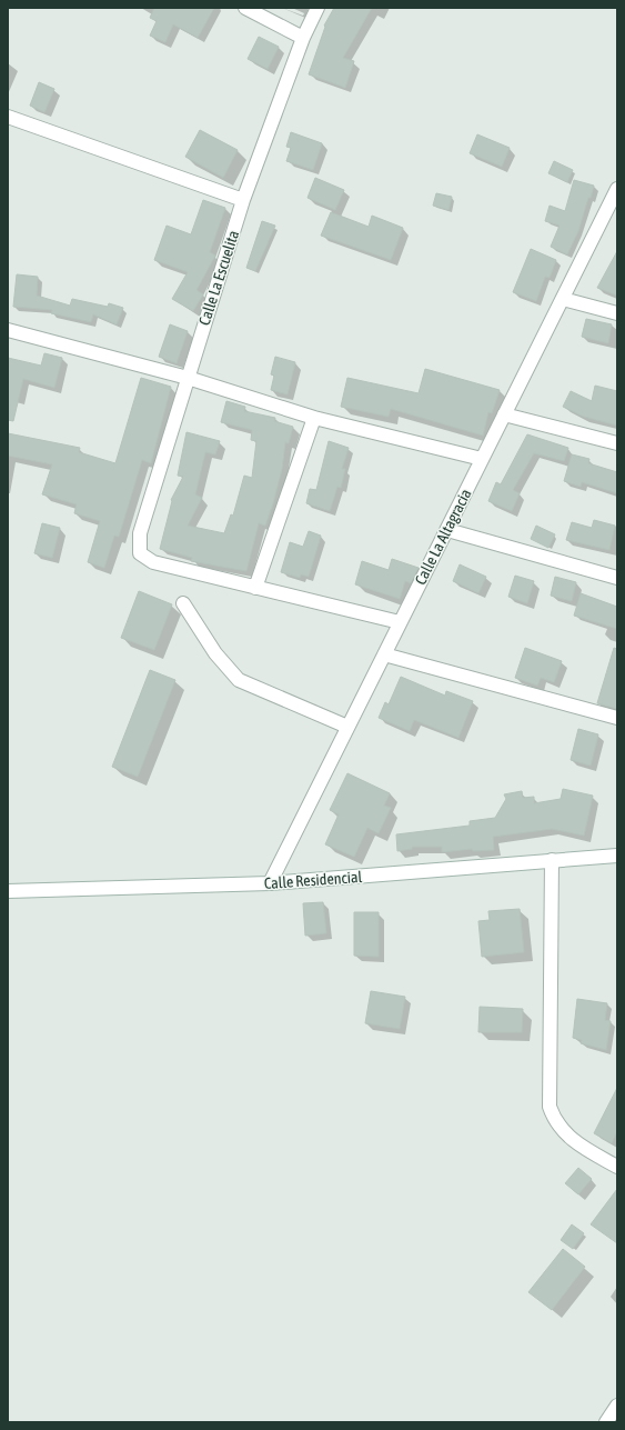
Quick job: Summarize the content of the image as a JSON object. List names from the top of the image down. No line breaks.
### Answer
{"streets":{"street":["Calle La Escuelita","Calle La Altagracia","Calle Residencial"]},"crossings":[["Calle La Altagracia","Calle Residencial"]]}
